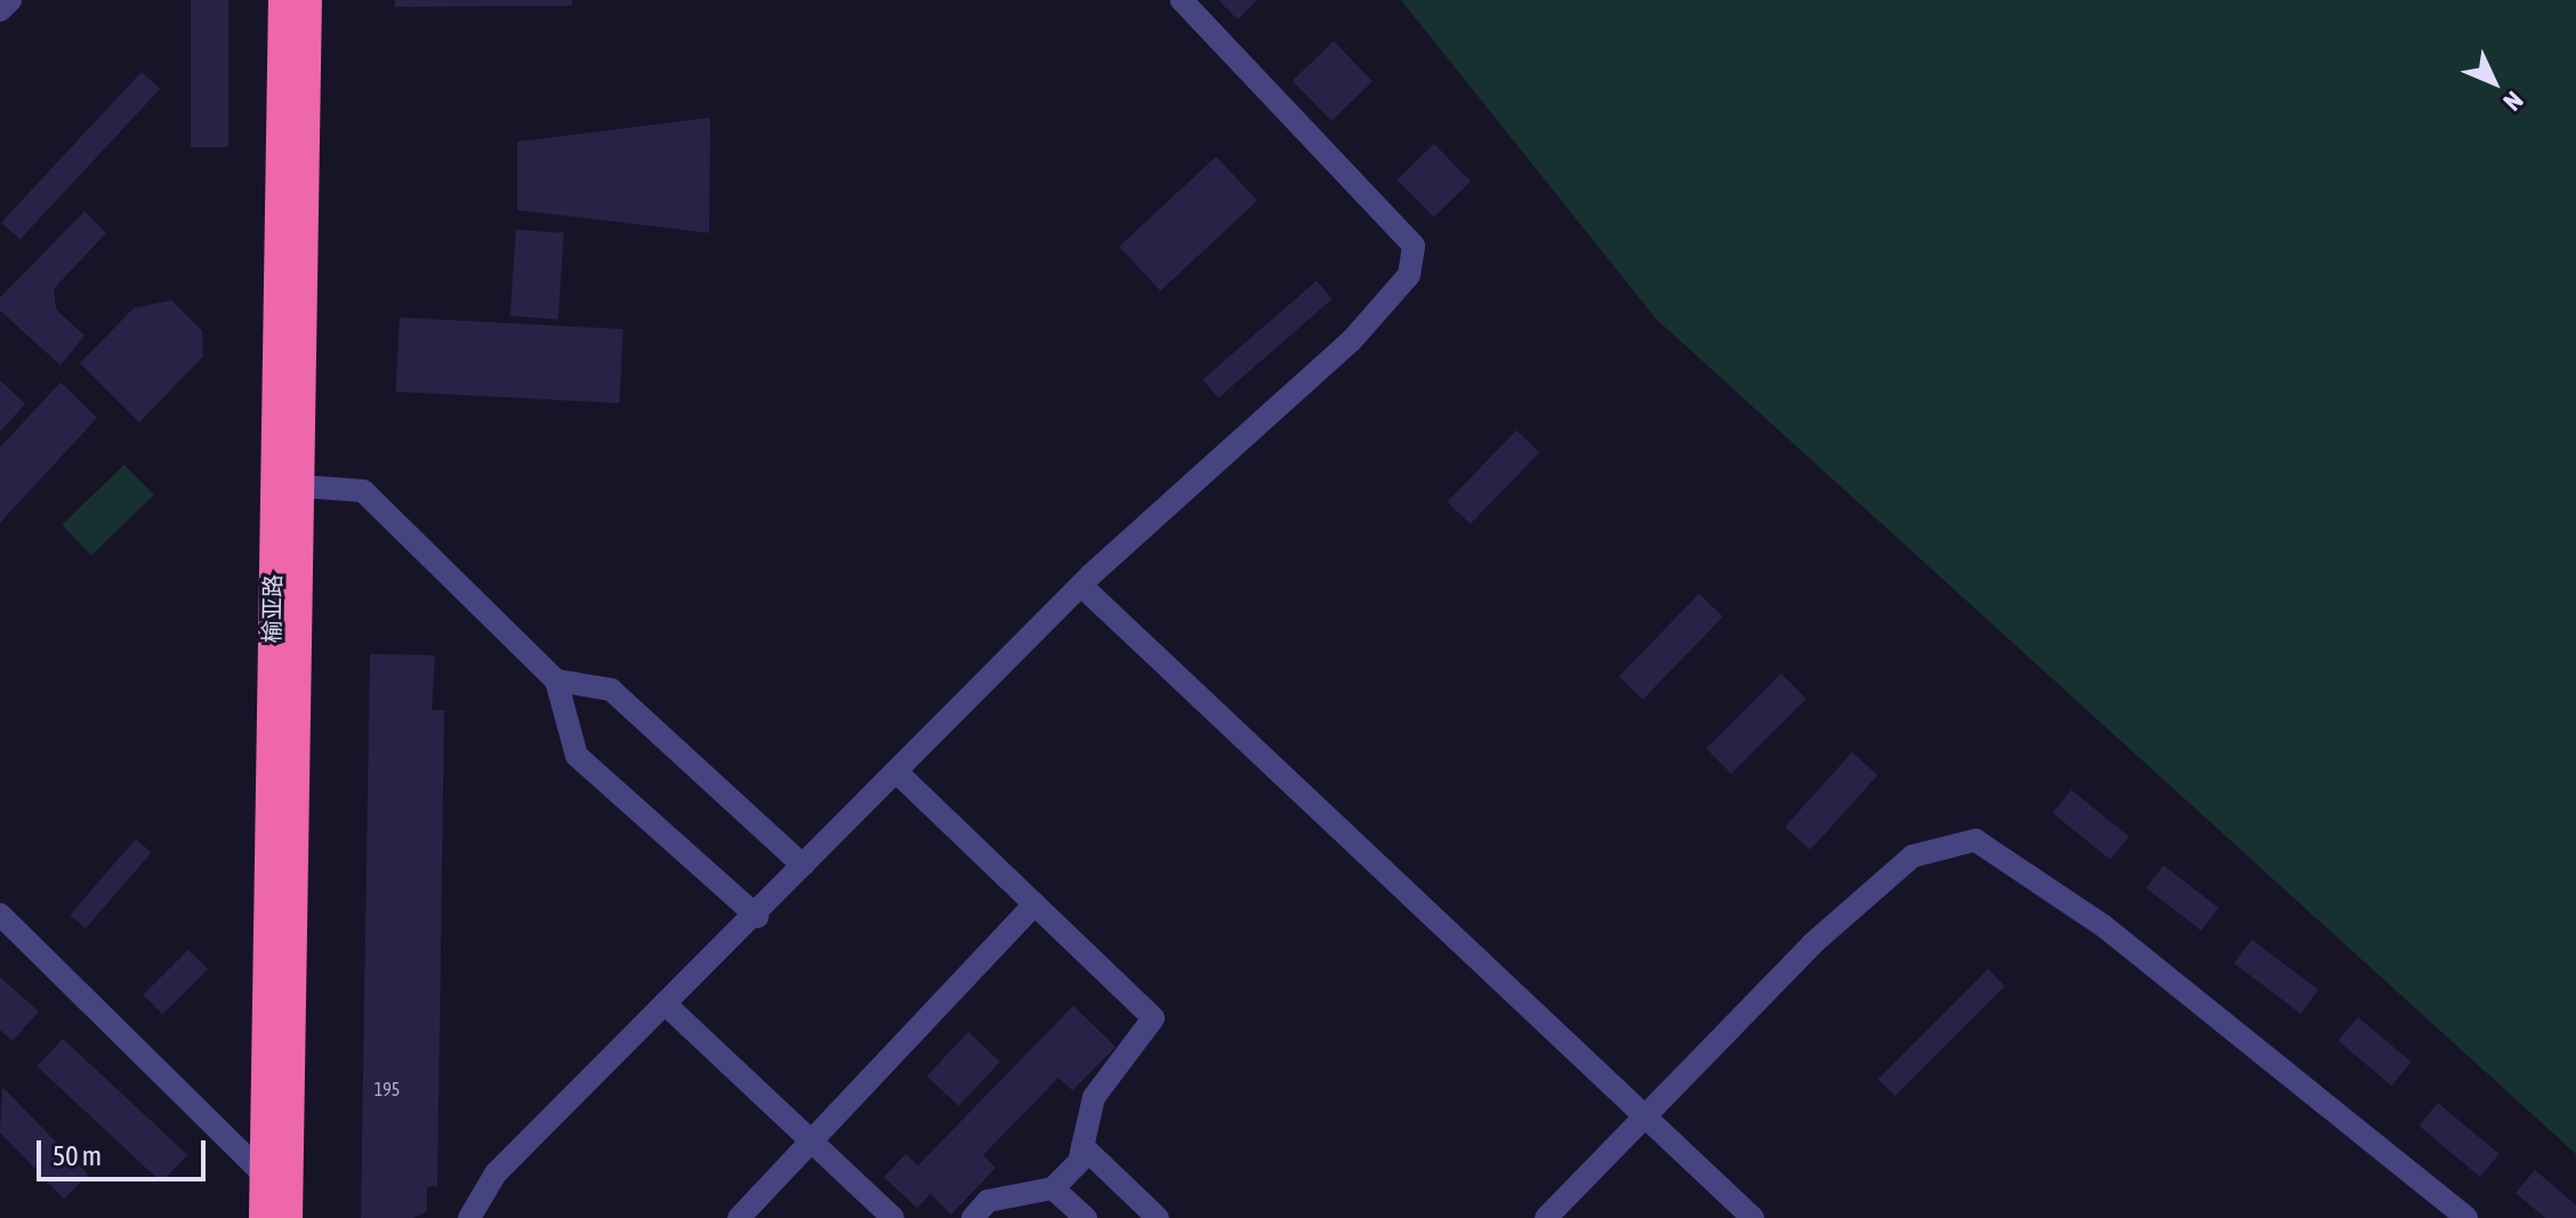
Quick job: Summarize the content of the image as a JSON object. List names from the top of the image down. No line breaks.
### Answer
{"streets":{"highway":["榆亚路"]},"house_numbers":["195"],"scale_bar":"50 m","north":"bottom right"}
